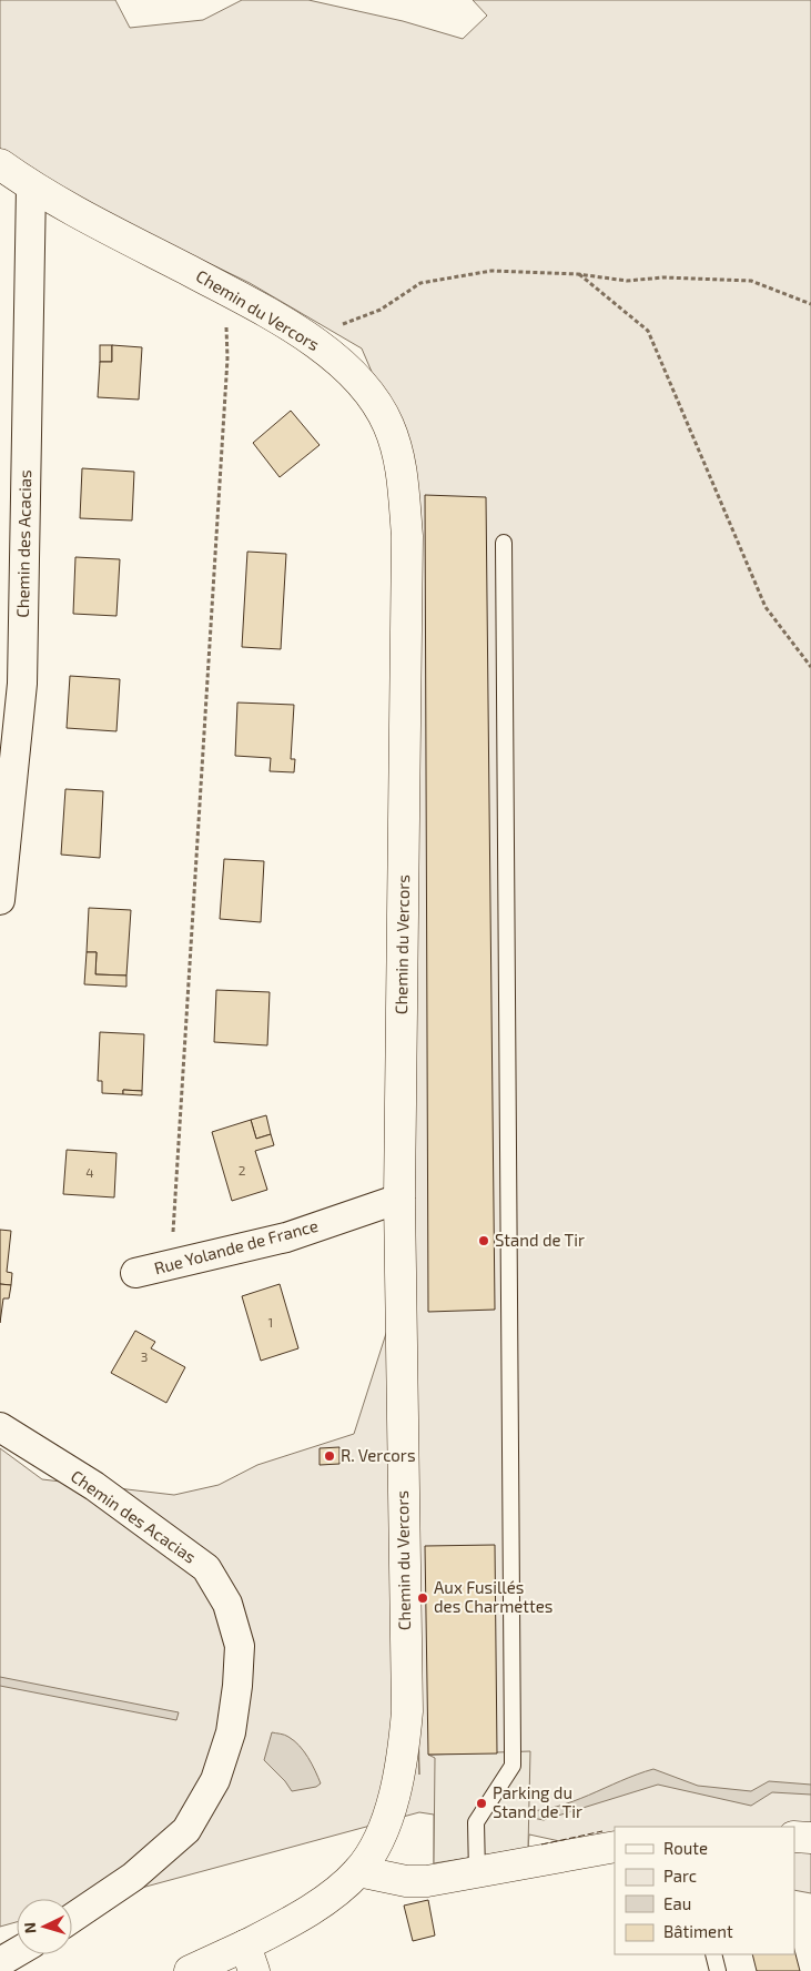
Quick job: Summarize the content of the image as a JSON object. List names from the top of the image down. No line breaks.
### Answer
{"streets":{"street":["Chemin du Vercors","Chemin des Acacias","Rue Yolande de France"]},"crossings":[["Chemin du Vercors","Chemin des Acacias"],["Chemin du Vercors","Rue Yolande de France"]],"places":["Stand de Tir","R. Vercors","Aux Fusillés des Charmettes","Parking du Stand de Tir"],"house_numbers":["2","4","1","3"],"legend":["Route","Parc","Eau","Bâtiment"],"north":"left"}
